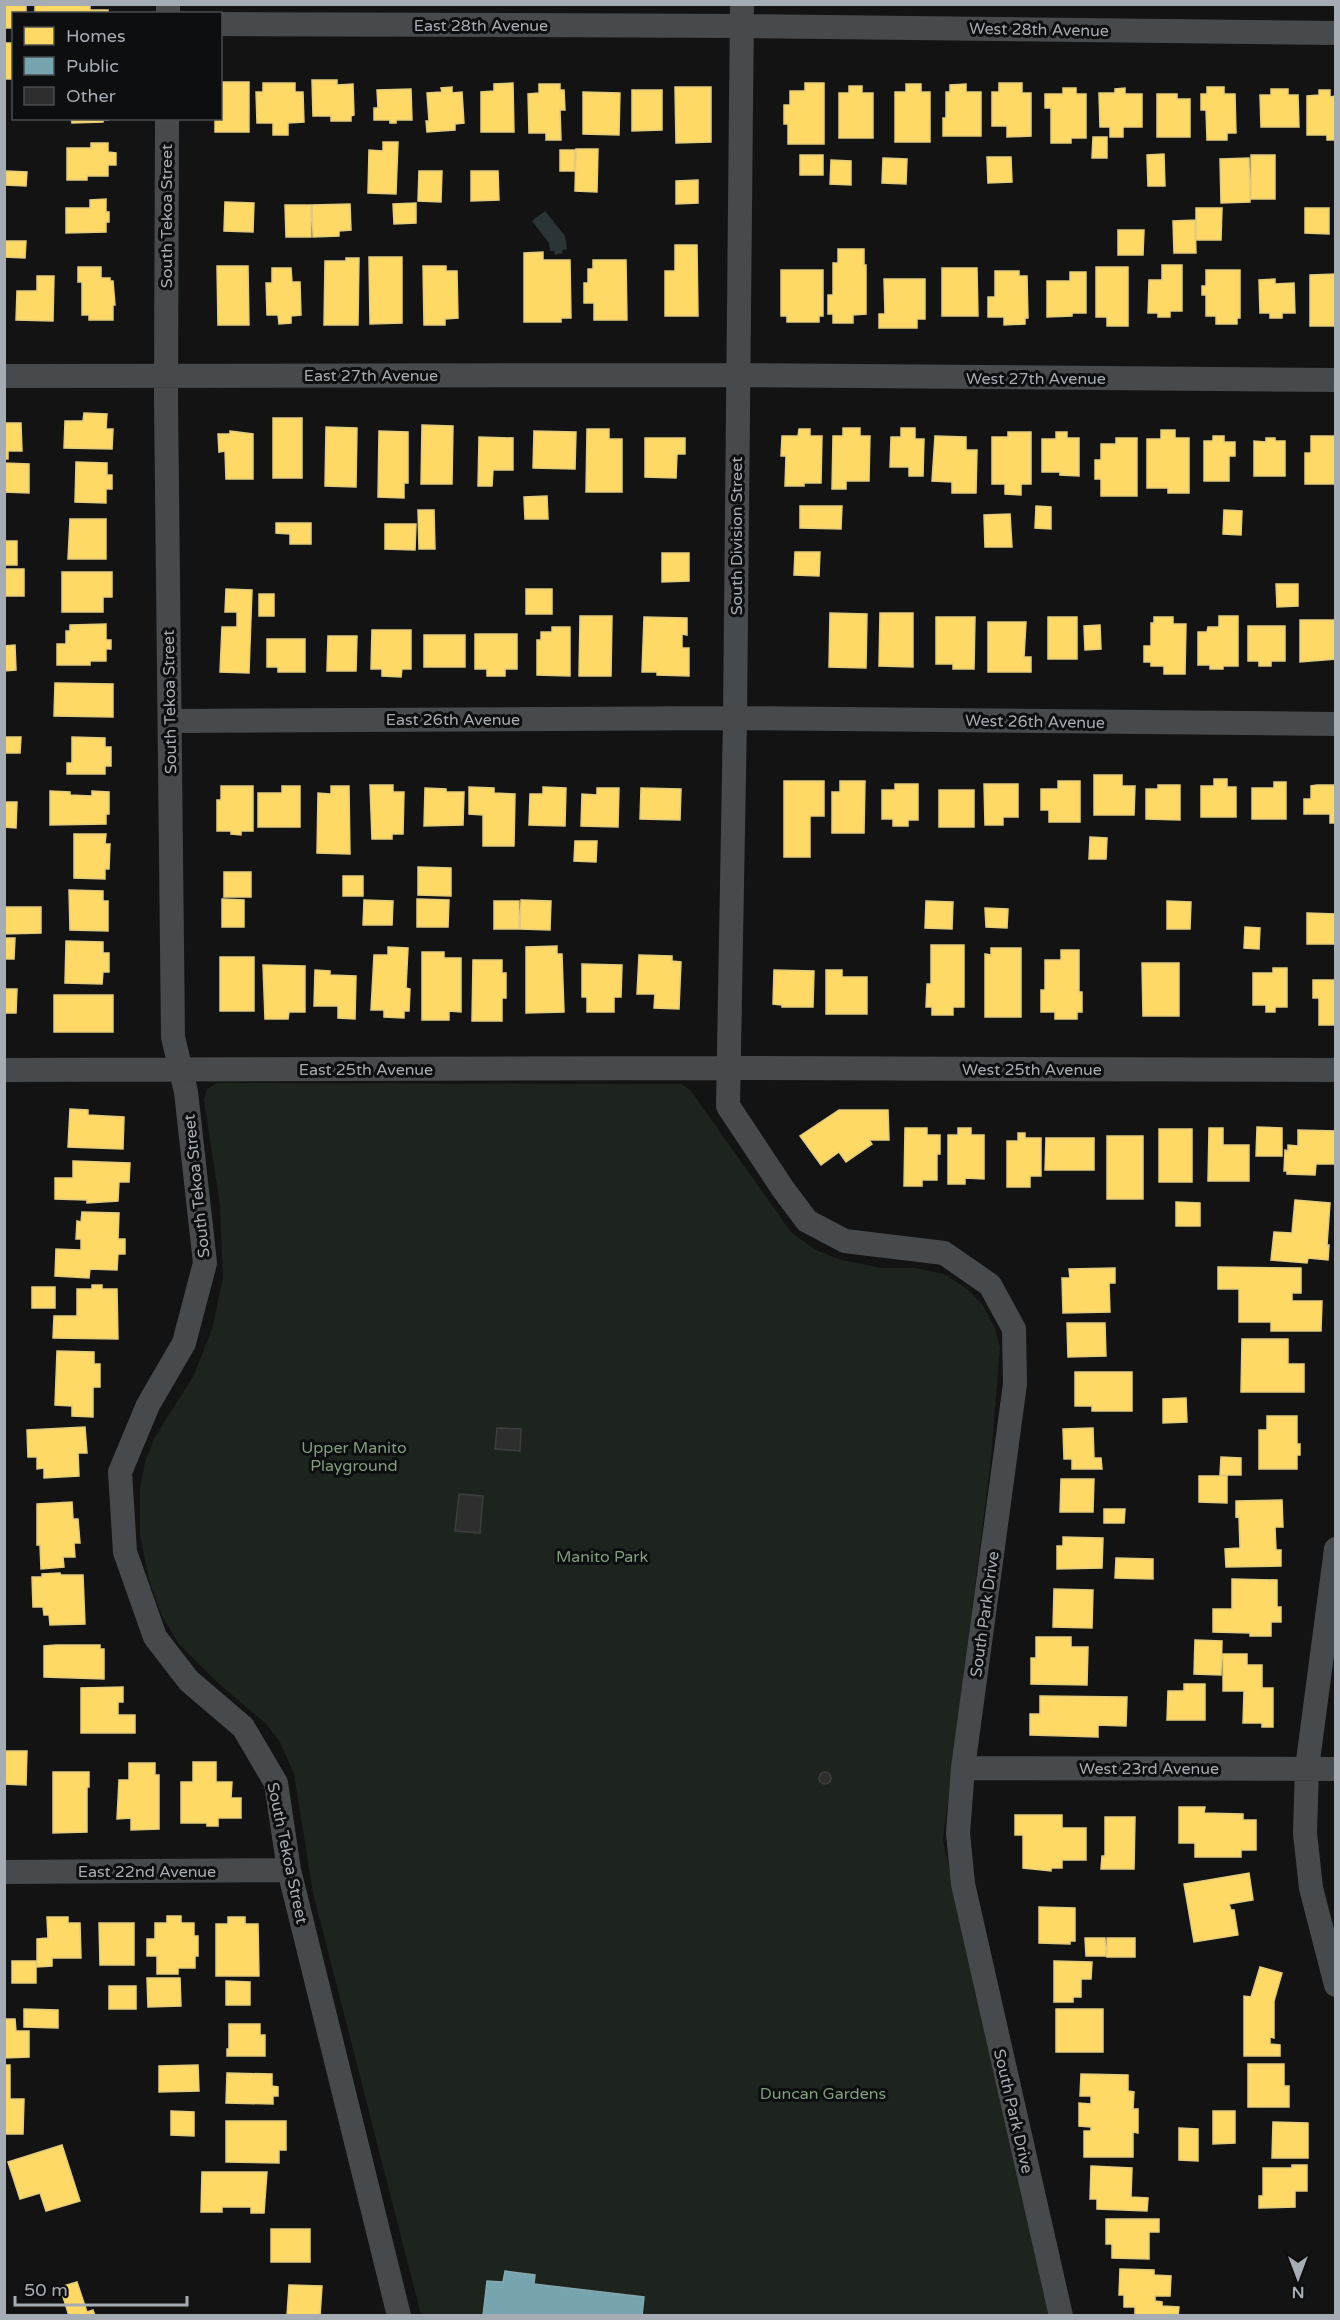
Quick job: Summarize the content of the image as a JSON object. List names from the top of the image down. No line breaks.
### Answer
{"streets":{"street":["East 28th Avenue","West 28th Avenue","South Tekoa Street","East 27th Avenue","West 27th Avenue","South Division Street","East 26th Avenue","West 26th Avenue","East 25th Avenue","West 25th Avenue","South Park Drive","West 23rd Avenue","East 22nd Avenue"]},"crossings":[["East 28th Avenue","West 28th Avenue"],["East 28th Avenue","South Division Street"],["West 28th Avenue","South Division Street"],["South Tekoa Street","East 27th Avenue"],["South Tekoa Street","East 26th Avenue"],["South Tekoa Street","East 25th Avenue"],["South Tekoa Street","East 22nd Avenue"],["East 27th Avenue","West 27th Avenue"],["East 27th Avenue","South Division Street"],["West 27th Avenue","South Division Street"],["South Division Street","East 26th Avenue"],["South Division Street","West 26th Avenue"],["South Division Street","East 25th Avenue"],["South Division Street","West 25th Avenue"],["South Division Street","South Park Drive"],["East 26th Avenue","West 26th Avenue"],["East 25th Avenue","West 25th Avenue"],["East 25th Avenue","South Park Drive"],["West 25th Avenue","South Park Drive"],["South Park Drive","West 23rd Avenue"]],"parks":["Upper Manito Playground","Manito Park","Duncan Gardens"],"legend":["Homes","Public","Other"],"scale_bar":"50 m","north":"bottom"}
